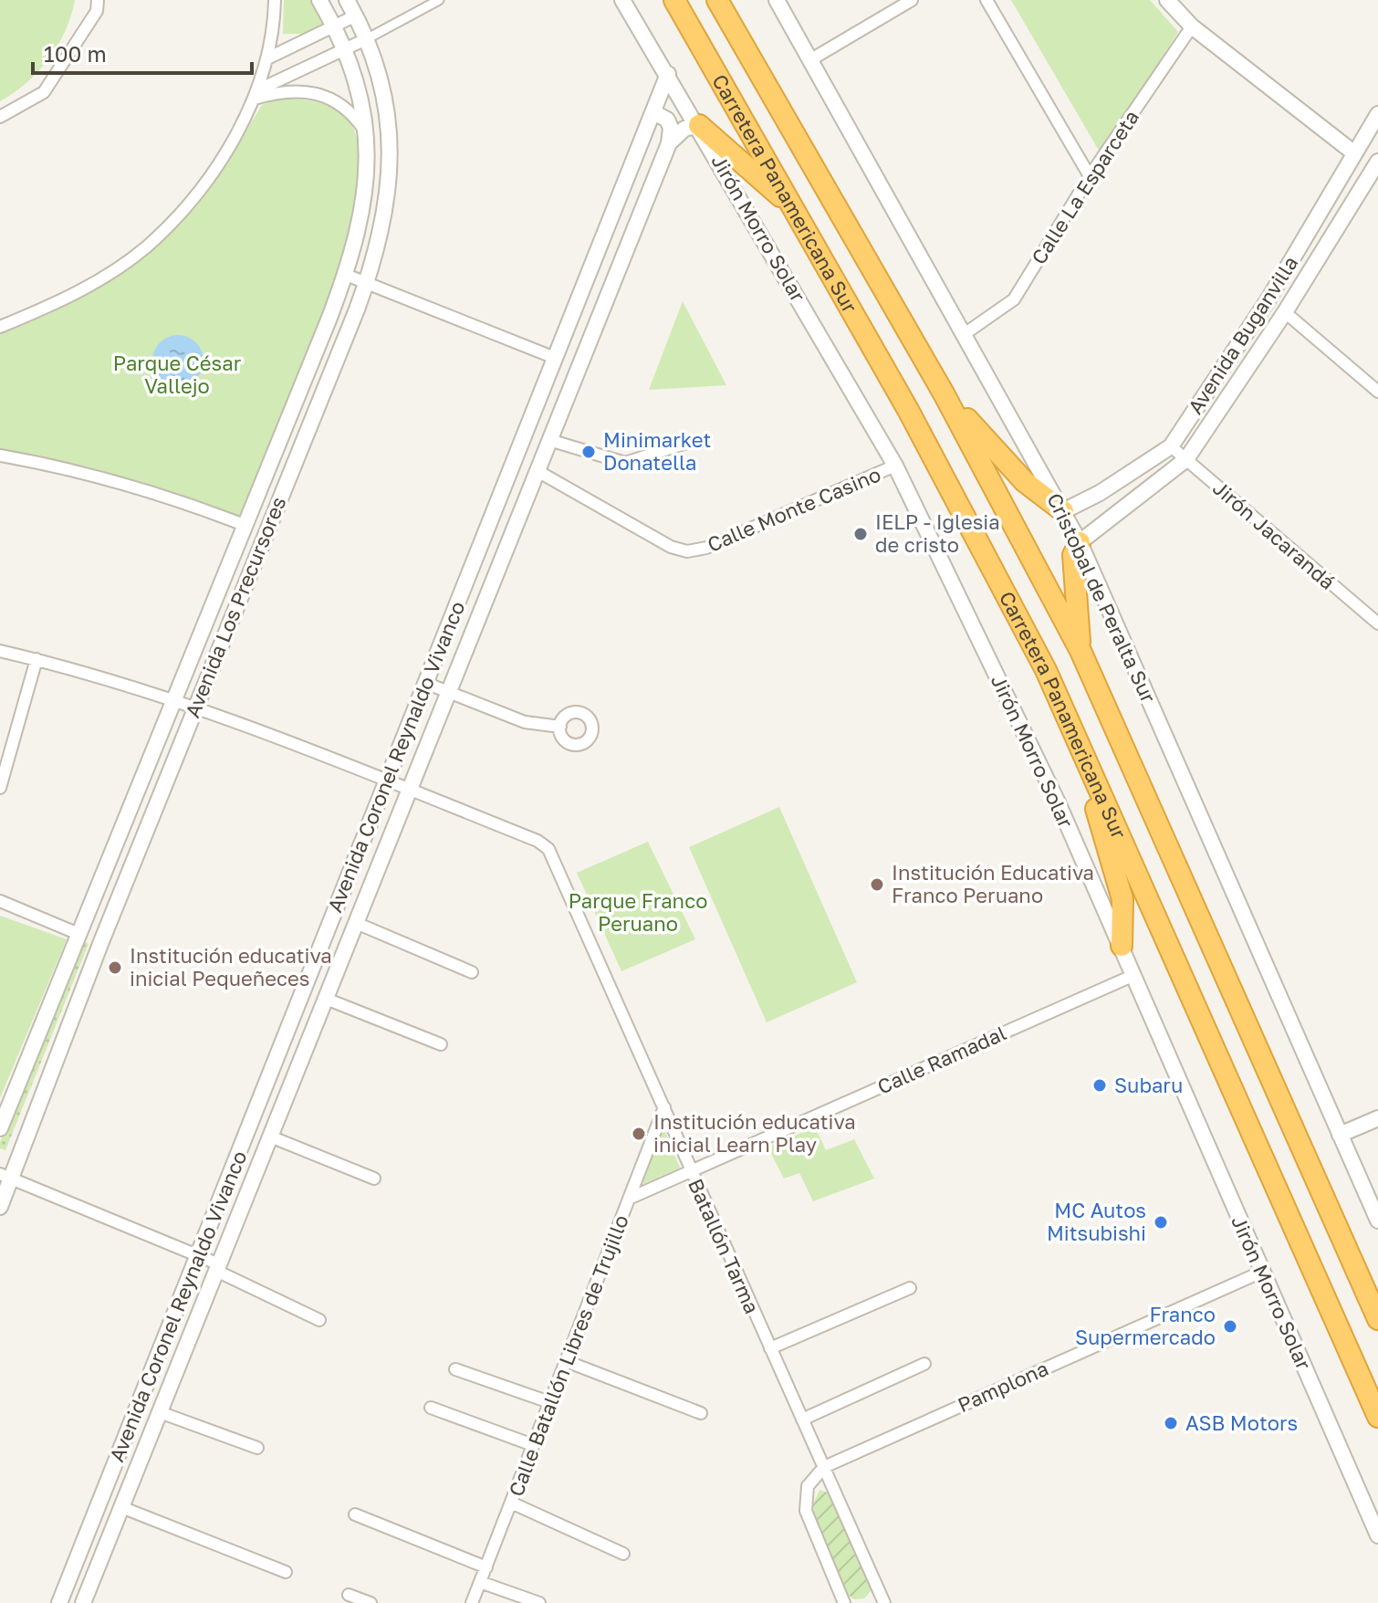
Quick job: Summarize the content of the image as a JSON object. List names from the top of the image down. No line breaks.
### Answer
{"streets":{"highway":["Carretera Panamericana Sur"],"street":["Calle La Esparceta","Jirón Morro Solar","Avenida Buganvilla","Calle Monte Casino","Jirón Jacarandá","Cristobal de Peralta Sur","Avenida Los Precursores","Avenida Coronel Reynaldo Vivanco","Calle Ramadal","Batallón Tarma","Calle Batallón Libres de Trujillo","Pamplona"]},"crossings":[["Calle La Esparceta","Cristobal de Peralta Sur"],["Jirón Morro Solar","Calle Monte Casino"],["Jirón Morro Solar","Avenida Coronel Reynaldo Vivanco"],["Jirón Morro Solar","Calle Ramadal"],["Jirón Morro Solar","Pamplona"],["Avenida Buganvilla","Jirón Jacarandá"],["Avenida Buganvilla","Cristobal de Peralta Sur"],["Calle Monte Casino","Avenida Coronel Reynaldo Vivanco"],["Avenida Los Precursores","Batallón Tarma"],["Avenida Coronel Reynaldo Vivanco","Batallón Tarma"],["Calle Ramadal","Batallón Tarma"],["Calle Ramadal","Calle Batallón Libres de Trujillo"],["Batallón Tarma","Calle Batallón Libres de Trujillo"],["Batallón Tarma","Pamplona"]],"parks":["Parque César Vallejo","Parque Franco Peruano"],"places":["Minimarket Donatella","IELP - Iglesia de cristo","Institución Educativa Franco Peruano","Institución educativa inicial Pequeñeces","Subaru","Institución educativa inicial Learn Play","MC Autos Mitsubishi","Franco Supermercado","ASB Motors"],"scale_bar":"100 m"}
